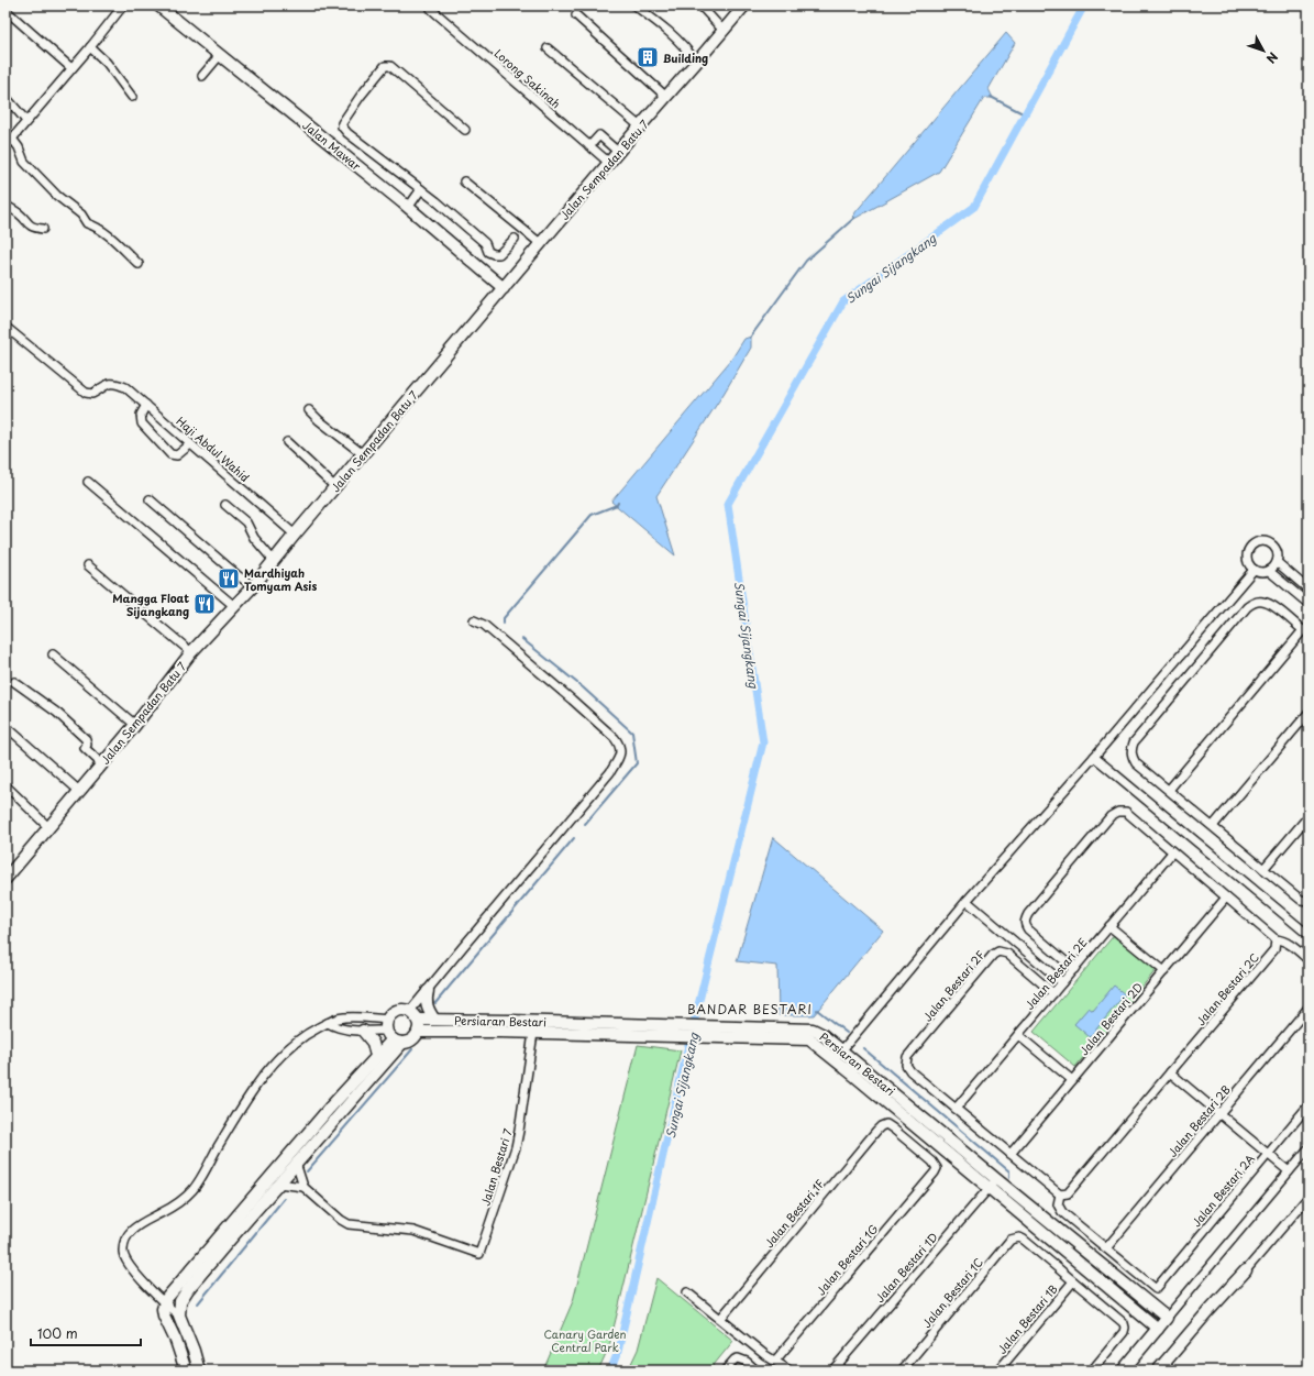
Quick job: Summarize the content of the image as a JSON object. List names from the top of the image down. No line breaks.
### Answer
{"streets":{"street":["Lorong Sakinah","Jalan Mawar","Jalan Sempadan Batu 7","Haji Abdul Wahid","Jalan Bestari 2E","Jalan Bestari 2F","Jalan Bestari 2C","Jalan Bestari 2D","Persiaran Bestari","Jalan Bestari 2B","Jalan Bestari 7","Jalan Bestari 2A","Jalan Bestari 1F","Jalan Bestari 1G","Jalan Bestari 1D","Jalan Bestari 1C","Jalan Bestari 1B"]},"crossings":[["Lorong Sakinah","Jalan Sempadan Batu 7"],["Jalan Mawar","Jalan Sempadan Batu 7"],["Jalan Sempadan Batu 7","Haji Abdul Wahid"],["Jalan Bestari 2E","Jalan Bestari 2F"],["Persiaran Bestari","Jalan Bestari 7"],["Persiaran Bestari","Jalan Bestari 1D"],["Jalan Bestari 2B","Jalan Bestari 2A"],["Jalan Bestari 1F","Jalan Bestari 1G"],["Jalan Bestari 1C","Jalan Bestari 1B"]],"districts":["BANDAR BESTARI"],"water":["Sungai Sijangkang"],"parks":["Canary Garden Central Park"],"places":{"building":["Building"],"restaurant":["Mardhiyah Tomyam Asis","Mangga Float Sijangkang"]},"scale_bar":"100 m","north":"bottom right"}
